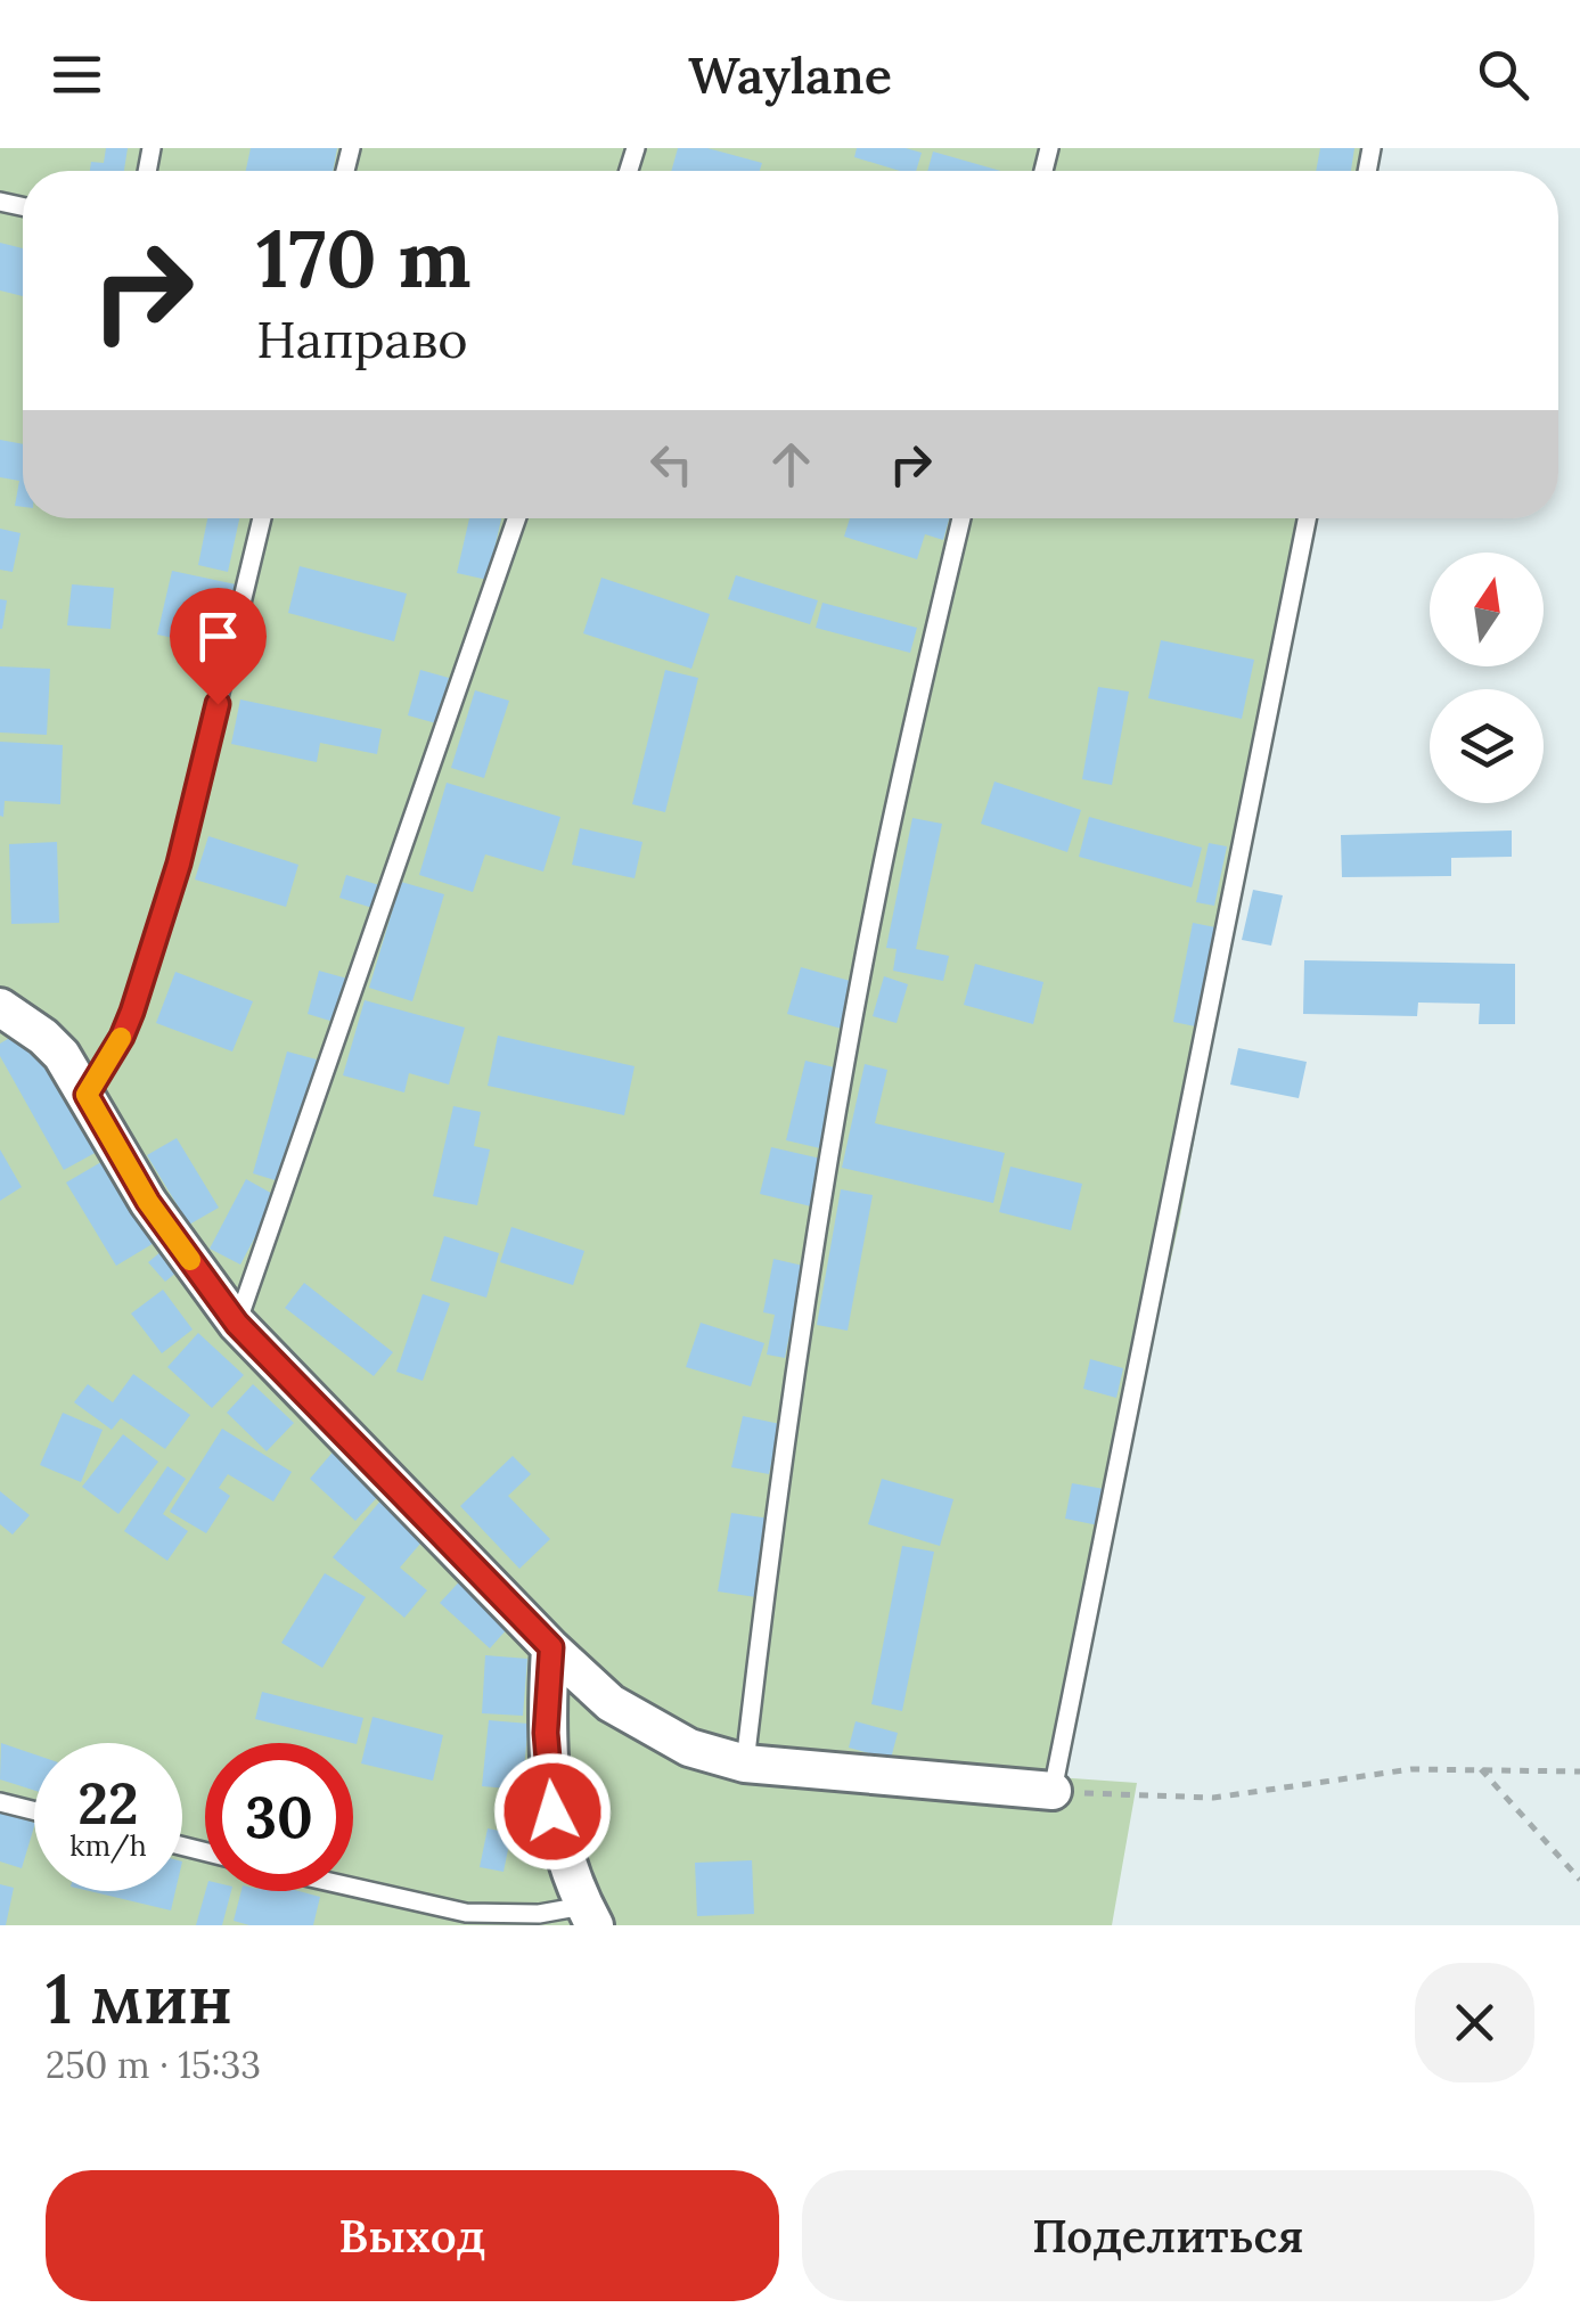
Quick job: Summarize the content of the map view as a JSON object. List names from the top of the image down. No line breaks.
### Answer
{"north":"top","page":{"header":"Waylane","turn":["170 m","Направо"],"speed":"22 km/h","limit":"30","heading":["1 мин","250 m · 15:33"],"buttons":["Выход","Поделиться"]}}
